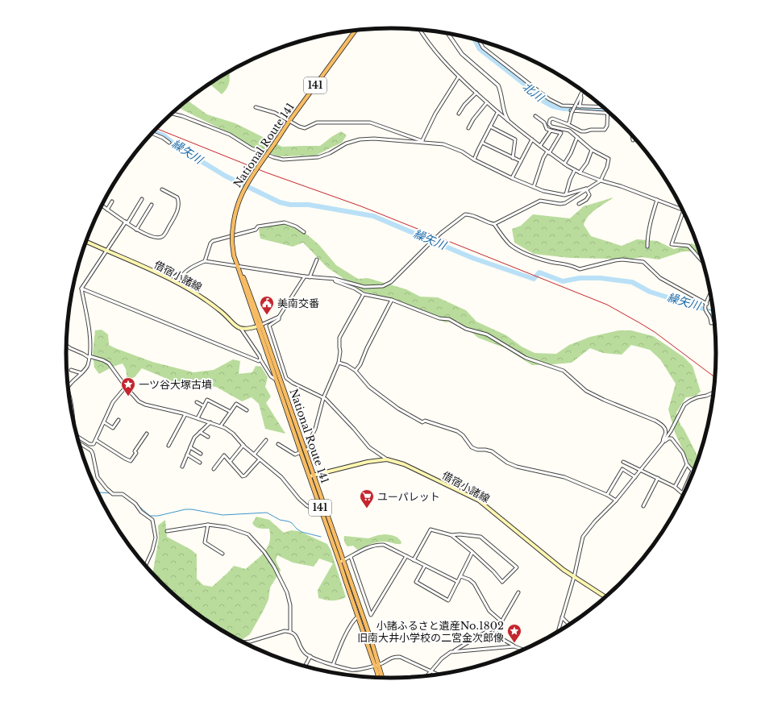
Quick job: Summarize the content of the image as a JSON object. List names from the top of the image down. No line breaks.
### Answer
{"streets":{"highway":["141","National Route 141"],"main road":["借宿小諸線"]},"crossings":[["National Route 141","借宿小諸線"]],"water":["北川","繰矢川"],"places":{"public building":["美南交番"],"place":["一ツ谷大塚古墳","小諸ふるさと遺産No.1802 旧南大井小学校の二宮金次郎像"],"supermarket":["ユーパレット"]}}
